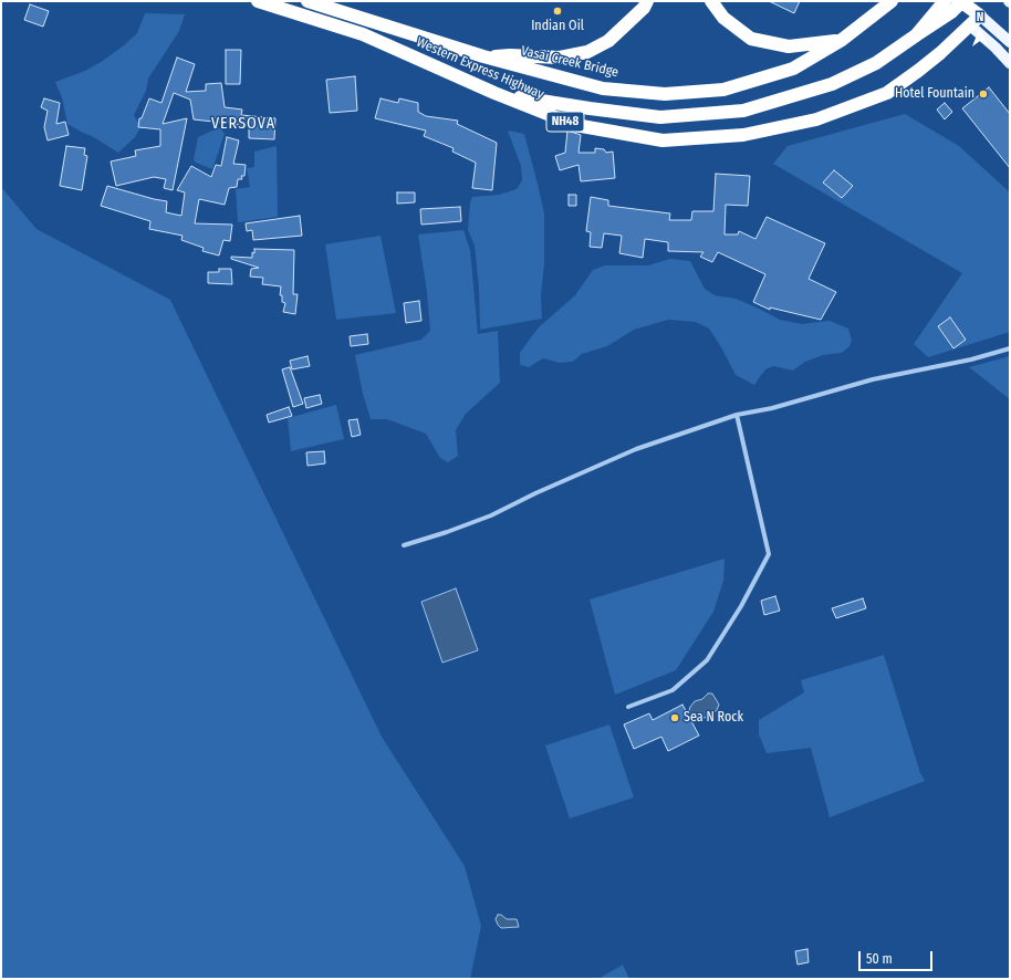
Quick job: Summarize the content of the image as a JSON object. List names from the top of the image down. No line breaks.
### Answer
{"streets":{"highway":["Vasai Creek Bridge","Western Express Highway","NH48"]},"crossings":[["Vasai Creek Bridge","Western Express Highway"]],"districts":["VERSOVA"],"places":["Indian Oil","Hotel Fountain","Sea N Rock"],"scale_bar":"50 m","north":"top"}
